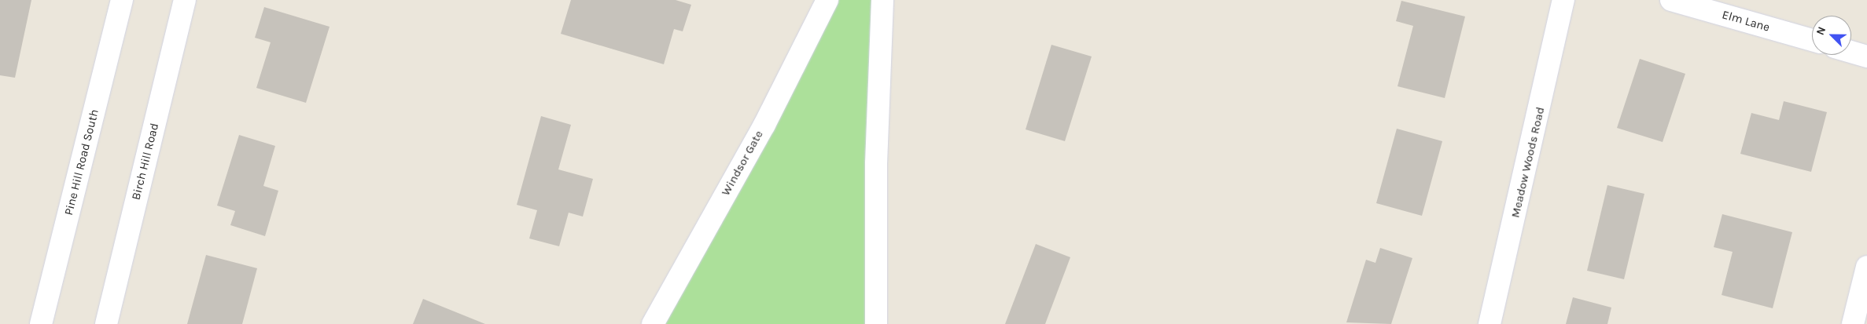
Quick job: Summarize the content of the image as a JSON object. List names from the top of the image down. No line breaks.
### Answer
{"streets":{"street":["Elm Lane","Birch Hill Road","Pine Hill Road South","Meadow Woods Road","Windsor Gate"]},"north":"top left"}
